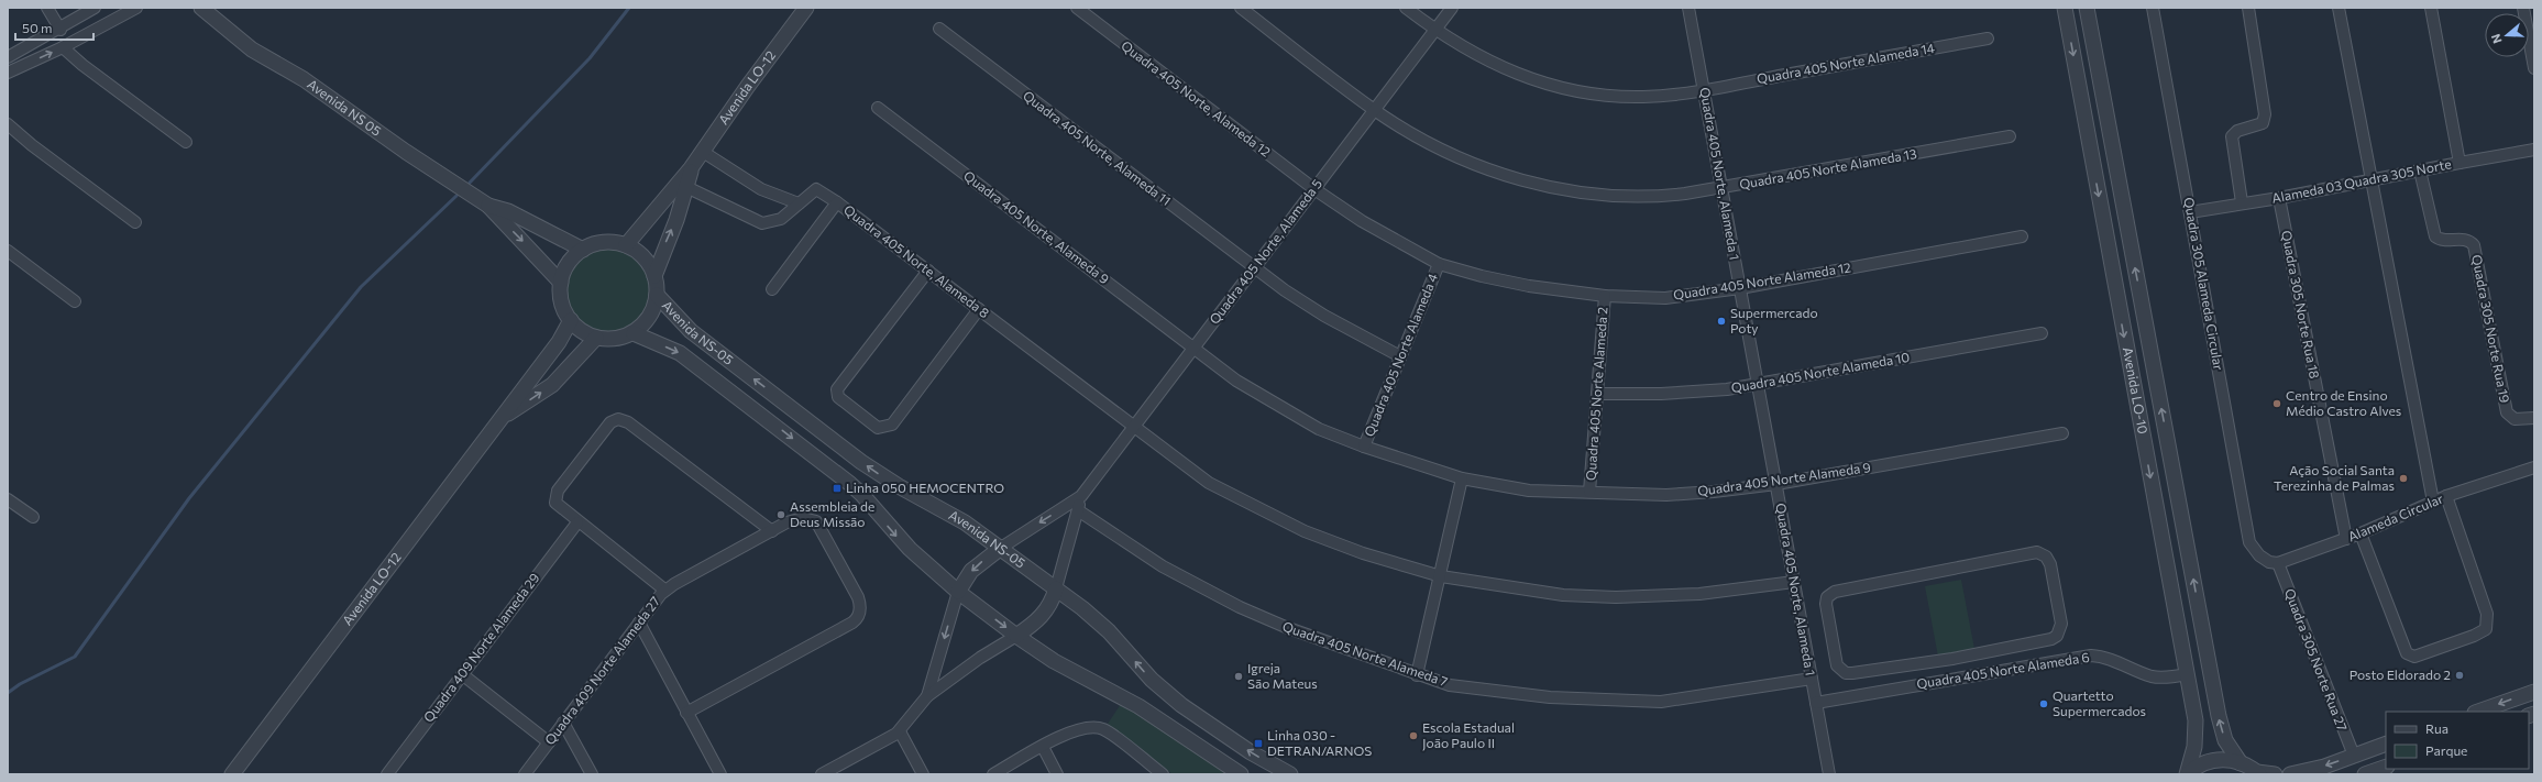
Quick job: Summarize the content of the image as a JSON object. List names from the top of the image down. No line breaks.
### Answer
{"streets":{"street":["Quadra 405 Norte Alameda 14","Avenida LO-12","Quadra 405 Norte, Alameda 12","Avenida NS 05","Quadra 405 Norte, Alameda 11","Quadra 405 Norte Alameda 13","Quadra 405 Norte, Alameda 1","Alameda 03 Quadra 305 Norte","Quadra 405 Norte, Alameda 9","Quadra 405 Norte, Alameda 5","Quadra 405 Norte, Alameda 8","Quadra 405 Norte Alameda 12","Quadra 305 Alameda Circular","Quadra 305 Norte Rua 18","Quadra 305 Norte Rua 19","Avenida NS-05","Quadra 405 Norte Alameda 4","Quadra 405 Norte Alameda 10","Avenida LO-10","Quadra 405 Norte Alameda 2","Quadra 405 Norte Alameda 9","Alameda Circular","Quadra 409 Norte Alameda 29","Quadra 405 Norte Alameda 7","Quadra 305 Norte Rua 27","Quadra 409 Norte Alameda 27","Quadra 405 Norte Alameda 6"]},"crossings":[["Quadra 405 Norte Alameda 14","Quadra 405 Norte, Alameda 1"],["Quadra 405 Norte Alameda 14","Quadra 405 Norte, Alameda 5"],["Avenida LO-12","Avenida NS 05"],["Avenida LO-12","Quadra 405 Norte, Alameda 8"],["Avenida LO-12","Avenida NS-05"],["Quadra 405 Norte, Alameda 12","Quadra 405 Norte, Alameda 5"],["Quadra 405 Norte, Alameda 12","Quadra 405 Norte Alameda 12"],["Avenida NS 05","Avenida NS-05"],["Quadra 405 Norte, Alameda 11","Quadra 405 Norte, Alameda 5"],["Quadra 405 Norte, Alameda 11","Quadra 405 Norte Alameda 4"],["Quadra 405 Norte Alameda 13","Quadra 405 Norte, Alameda 1"],["Quadra 405 Norte Alameda 13","Quadra 405 Norte, Alameda 5"],["Quadra 405 Norte, Alameda 1","Quadra 405 Norte, Alameda 8"],["Quadra 405 Norte, Alameda 1","Quadra 405 Norte Alameda 12"],["Quadra 405 Norte, Alameda 1","Quadra 405 Norte Alameda 10"],["Quadra 405 Norte, Alameda 1","Quadra 405 Norte Alameda 9"],["Quadra 405 Norte, Alameda 1","Quadra 405 Norte Alameda 7"],["Quadra 405 Norte, Alameda 1","Quadra 405 Norte Alameda 6"],["Alameda 03 Quadra 305 Norte","Quadra 305 Alameda Circular"],["Alameda 03 Quadra 305 Norte","Quadra 305 Norte Rua 18"],["Alameda 03 Quadra 305 Norte","Quadra 305 Norte Rua 19"],["Quadra 405 Norte, Alameda 9","Quadra 405 Norte, Alameda 5"],["Quadra 405 Norte, Alameda 9","Quadra 405 Norte Alameda 9"],["Quadra 405 Norte, Alameda 5","Quadra 405 Norte, Alameda 8"],["Quadra 405 Norte, Alameda 5","Quadra 405 Norte Alameda 12"],["Quadra 405 Norte, Alameda 5","Quadra 405 Norte Alameda 9"],["Quadra 405 Norte Alameda 12","Quadra 405 Norte Alameda 4"],["Quadra 405 Norte Alameda 12","Quadra 405 Norte Alameda 2"],["Quadra 305 Alameda Circular","Alameda Circular"],["Quadra 305 Alameda Circular","Quadra 305 Norte Rua 27"],["Quadra 305 Norte Rua 18","Alameda Circular"],["Quadra 405 Norte Alameda 4","Quadra 405 Norte Alameda 9"],["Quadra 405 Norte Alameda 10","Quadra 405 Norte Alameda 2"],["Avenida LO-10","Quadra 405 Norte Alameda 6"],["Quadra 405 Norte Alameda 2","Quadra 405 Norte Alameda 9"],["Alameda Circular","Quadra 305 Norte Rua 27"]],"places":{"other":["Supermercado Poty","Centro de Ensino Médio Castro Alves","Ação Social Santa Terezinha de Palmas","Assembleia de Deus Missão","Posto Eldorado 2","Igreja São Mateus","Quartetto Supermercados","Escola Estadual João Paulo II"],"transit":["Linha 050 HEMOCENTRO","Linha 030 - DETRAN/ARNOS"]},"legend":["Rua","Parque"],"scale_bar":"50 m","north":"left"}
